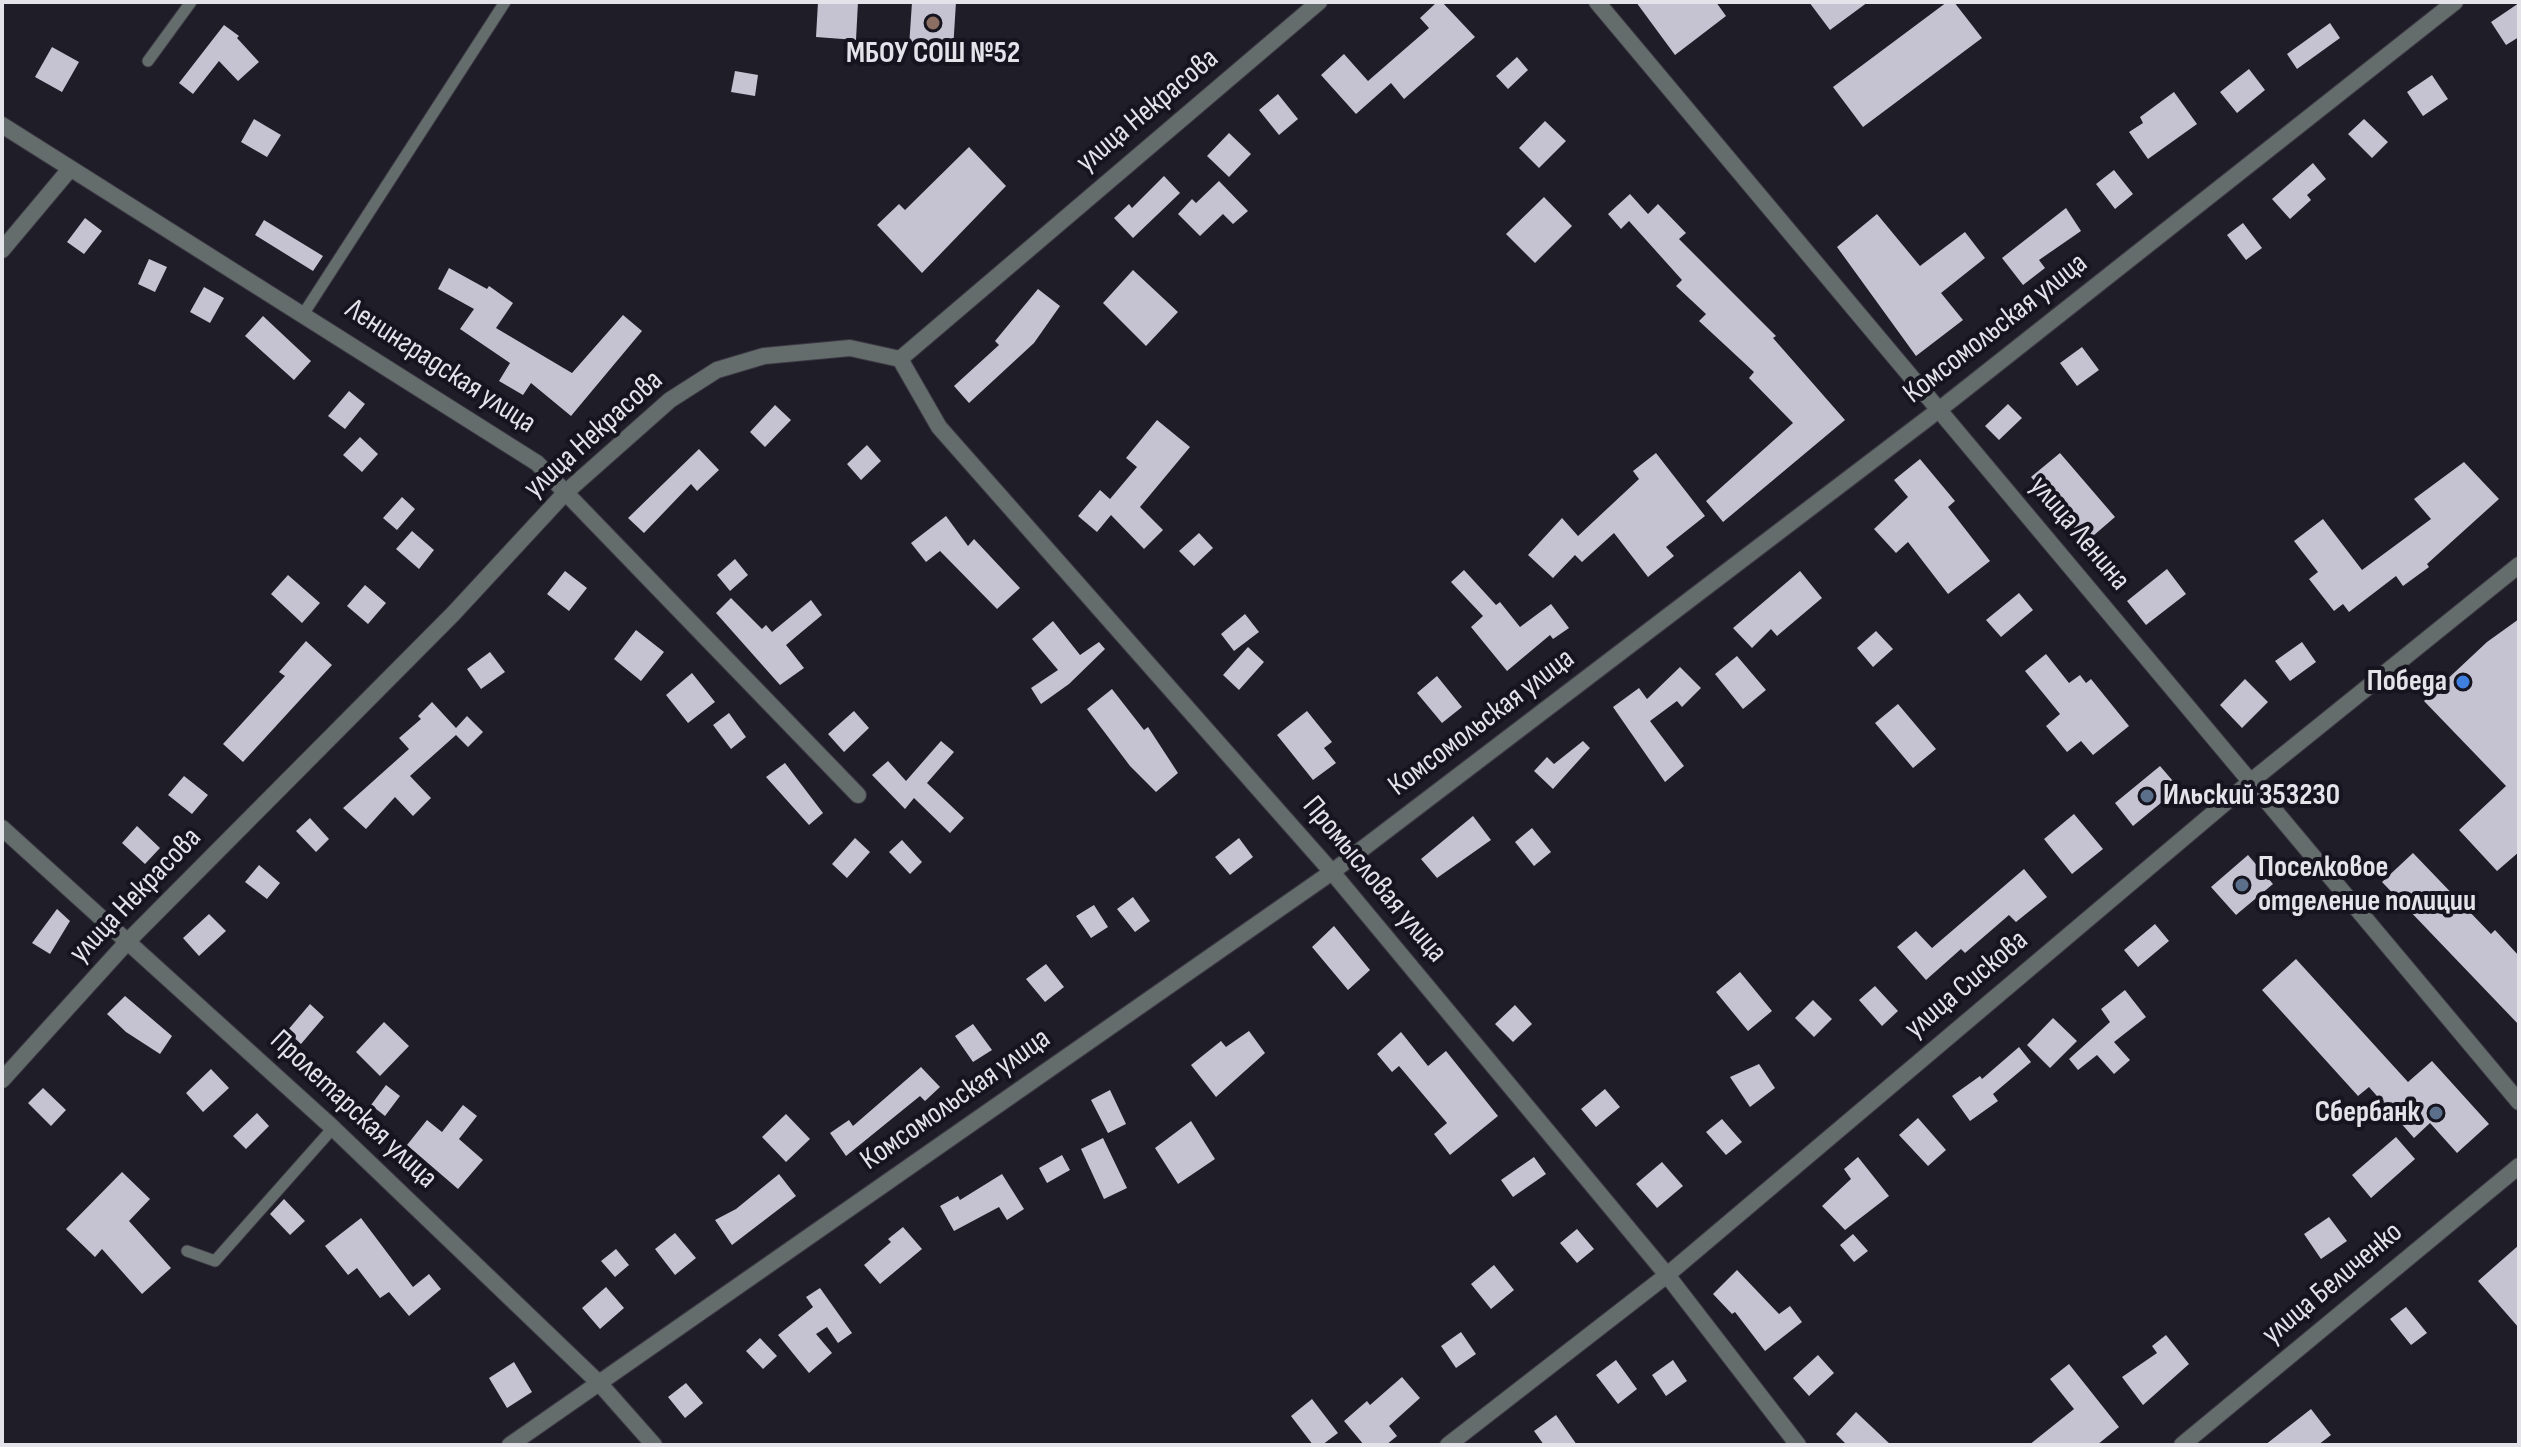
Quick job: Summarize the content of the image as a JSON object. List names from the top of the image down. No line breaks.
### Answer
{"streets":{"street":["улица Некрасова","Комсомольская улица","Ленинградская улица","улица Ленина","Промысловая улица","улица Сискова","Пролетарская улица","улица Беличенко"]},"crossings":[["улица Некрасова","Ленинградская улица"],["улица Некрасова","Промысловая улица"],["улица Некрасова","Пролетарская улица"],["Комсомольская улица","улица Ленина"],["Комсомольская улица","Промысловая улица"],["Комсомольская улица","Пролетарская улица"],["улица Ленина","улица Сискова"],["Промысловая улица","улица Сискова"]],"places":["МБОУ СОШ №52","Победа","Ильский 353230","Поселковое отделение полиции","Сбербанк"]}
